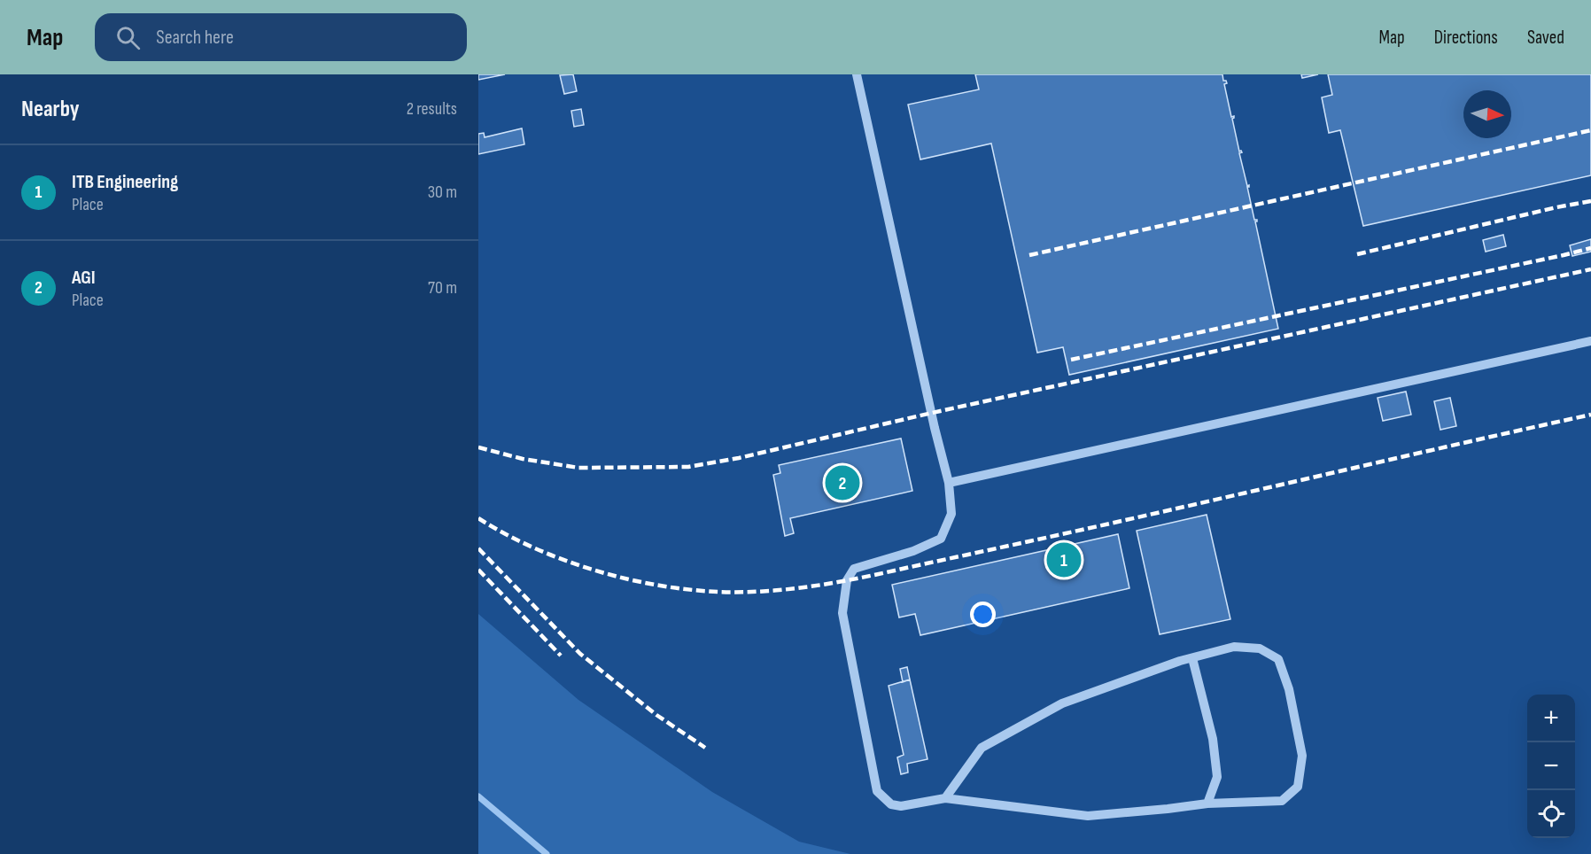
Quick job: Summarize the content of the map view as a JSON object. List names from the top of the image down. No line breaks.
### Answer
{"north":"right","page":{"header":"Map","search":"Search here","nav":["Map","Directions","Saved"],"heading":["Nearby","2 results"],"list":[{"mark":"1","name":"ITB Engineering","note":"Place","value":"30 m"},{"mark":"2","name":"AGI","note":"Place","value":"70 m"}],"pins":["2","1"],"map_buttons":["+","−"]}}
